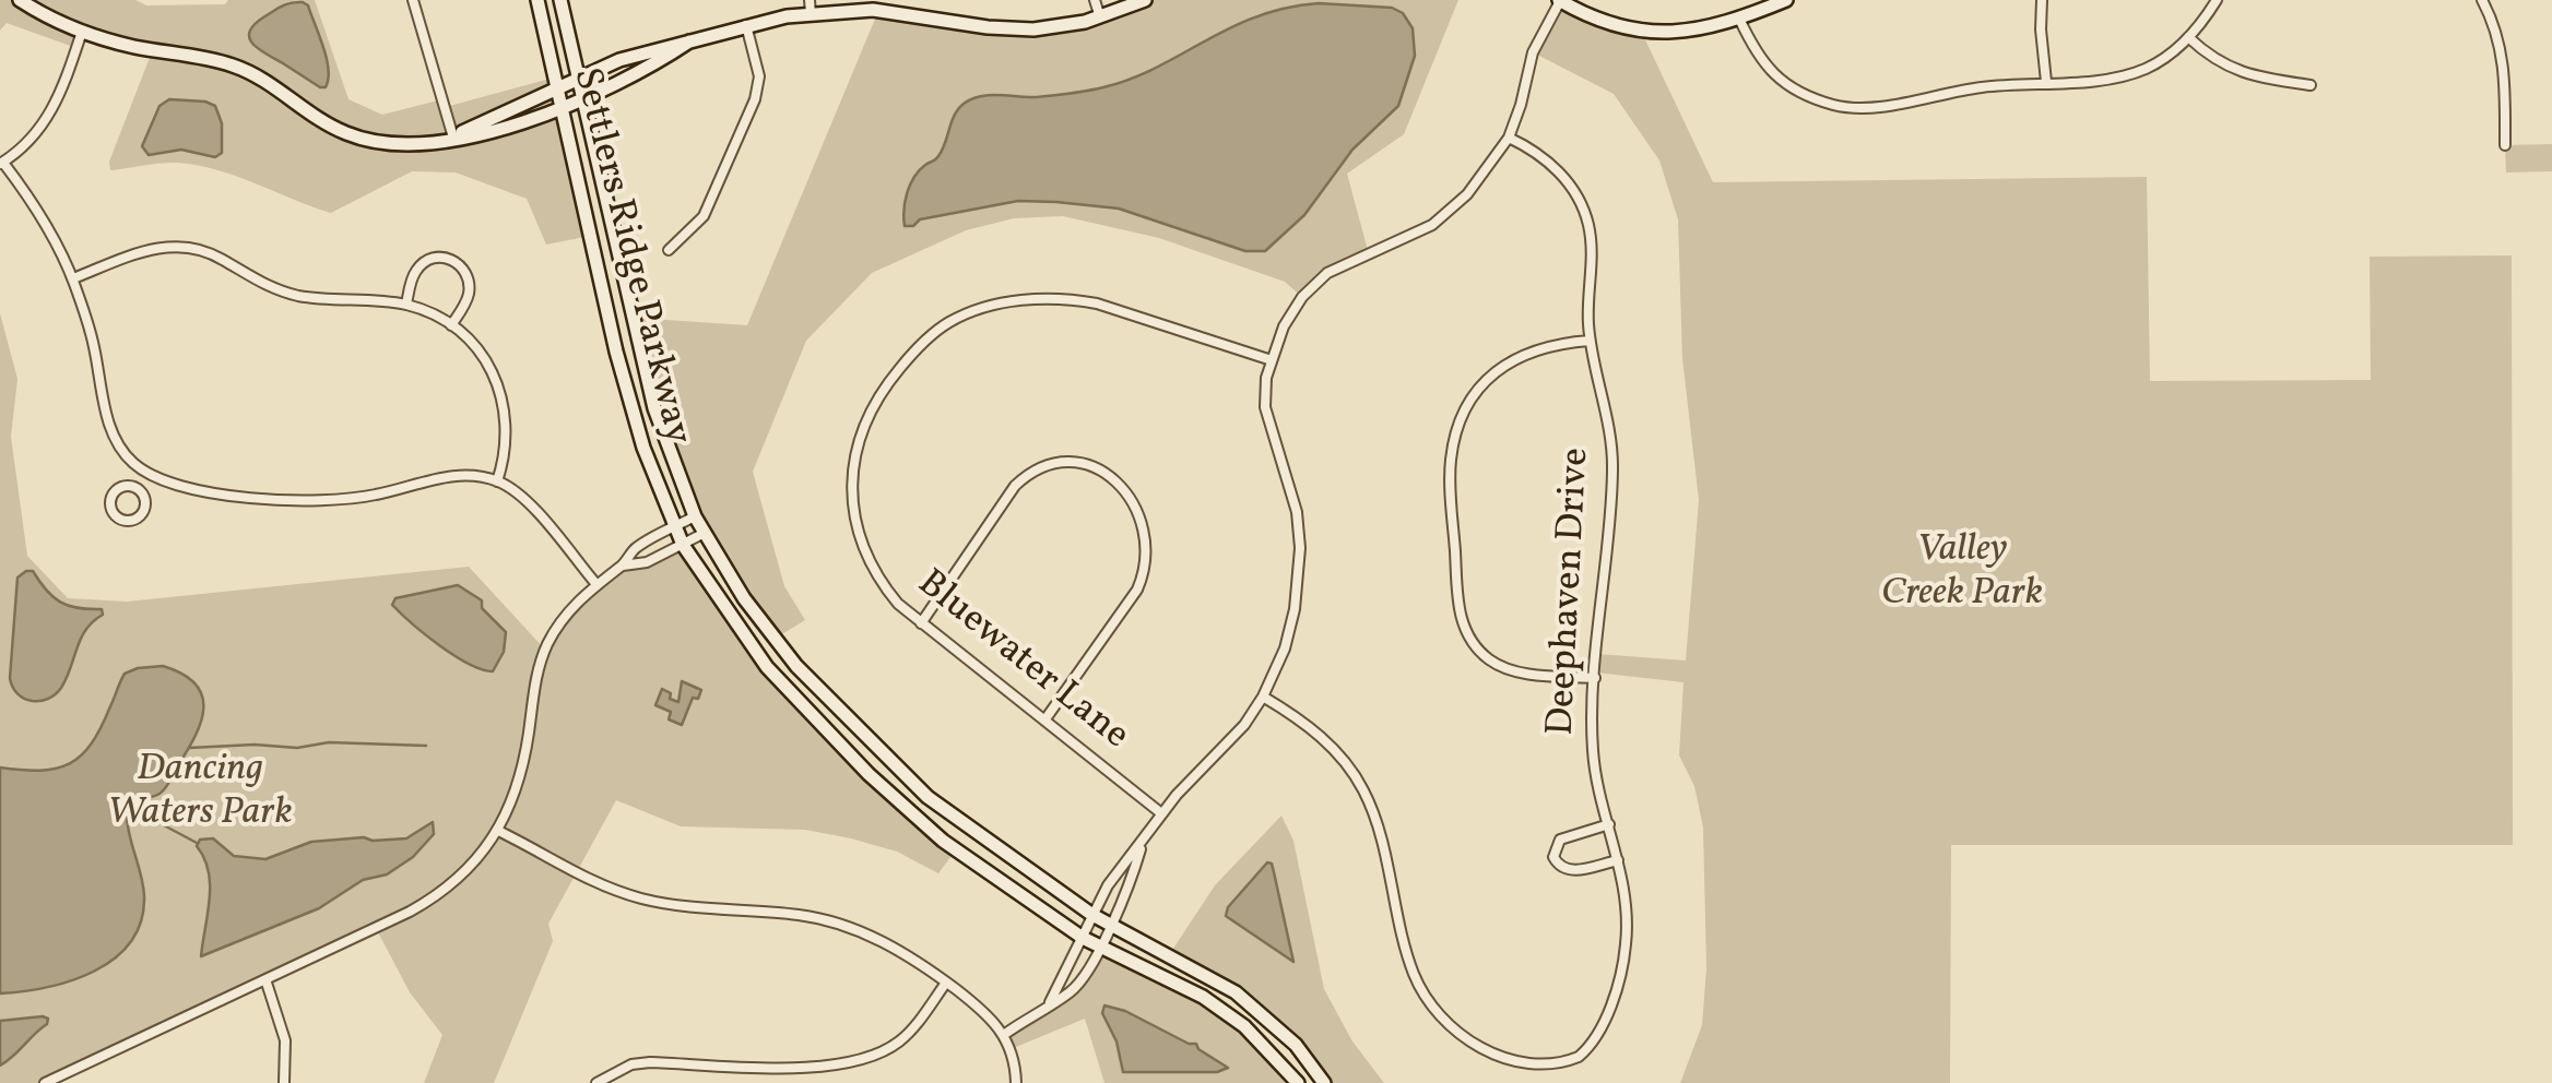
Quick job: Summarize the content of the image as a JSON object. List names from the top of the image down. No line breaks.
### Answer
{"streets":{"street":["Settlers Ridge Parkway","Deephaven Drive","Bluewater Lane"]},"parks":["Valley Creek Park","Dancing Waters Park"]}
